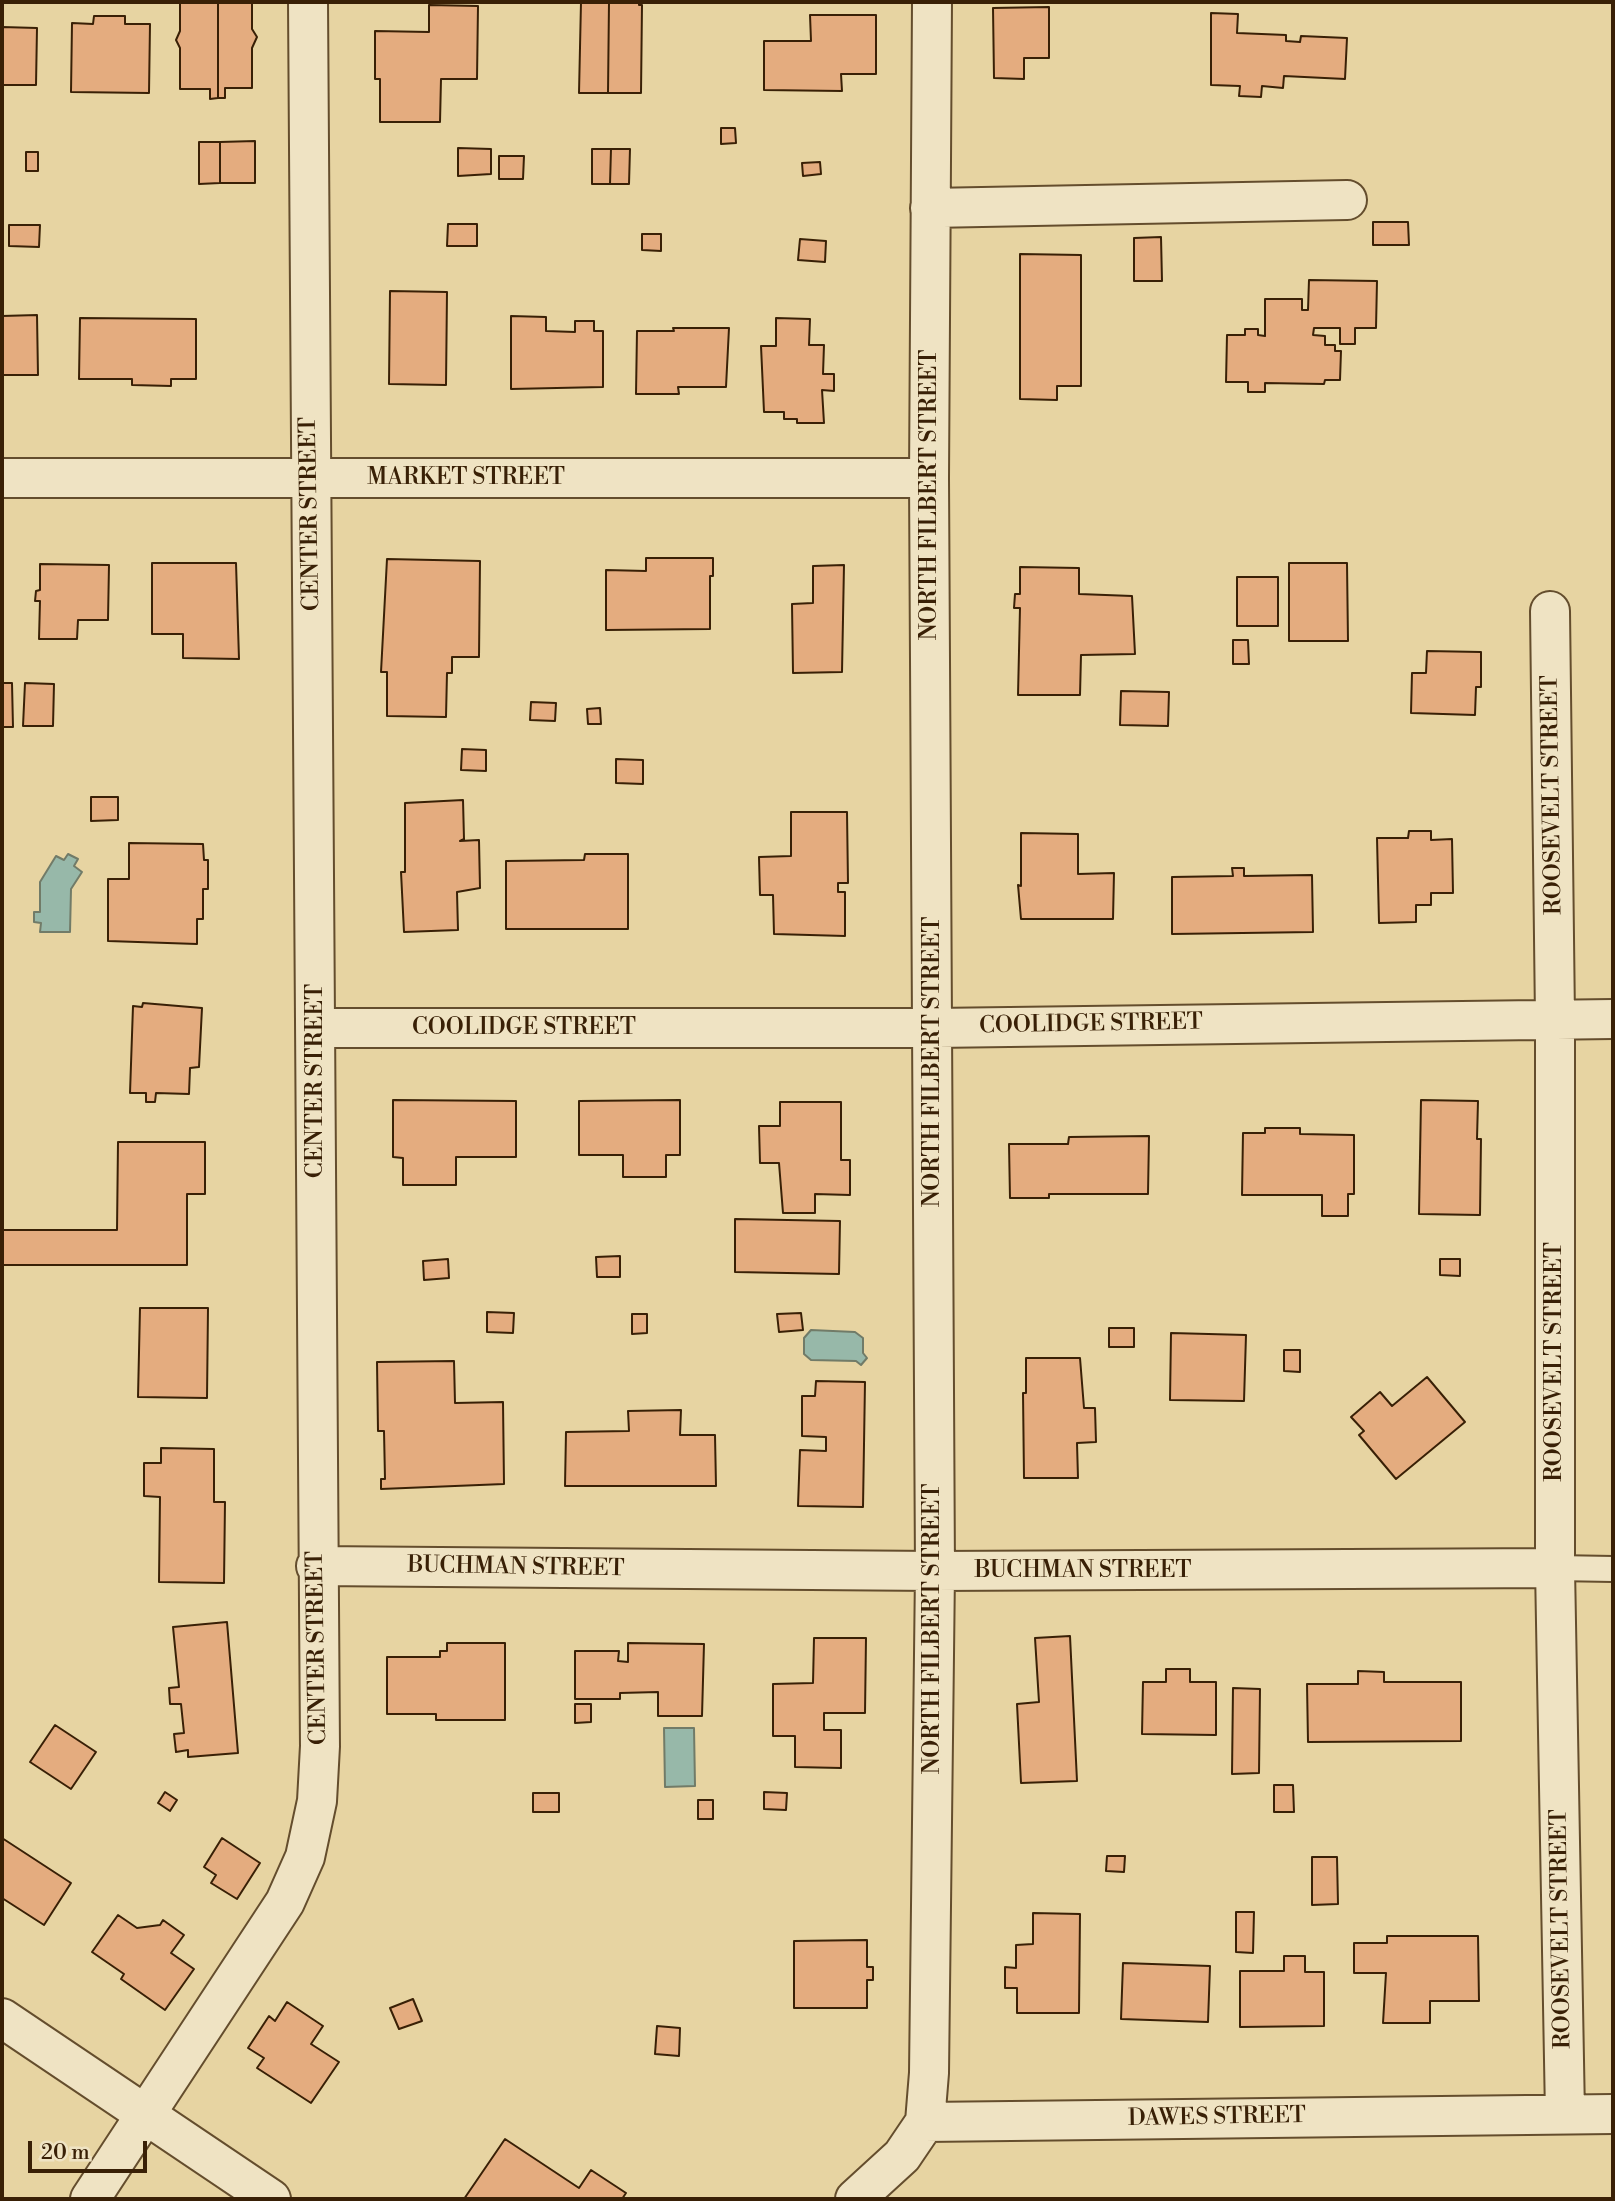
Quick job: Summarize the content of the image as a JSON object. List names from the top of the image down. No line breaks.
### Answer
{"streets":{"street":["MARKET STREET","NORTH FILBERT STREET","CENTER STREET","ROOSEVELT STREET","COOLIDGE STREET","BUCHMAN STREET","DAWES STREET"]},"crossings":[["MARKET STREET","NORTH FILBERT STREET"],["MARKET STREET","CENTER STREET"],["NORTH FILBERT STREET","COOLIDGE STREET"],["NORTH FILBERT STREET","BUCHMAN STREET"],["NORTH FILBERT STREET","DAWES STREET"],["CENTER STREET","COOLIDGE STREET"],["CENTER STREET","BUCHMAN STREET"],["ROOSEVELT STREET","COOLIDGE STREET"],["ROOSEVELT STREET","BUCHMAN STREET"],["ROOSEVELT STREET","DAWES STREET"]],"scale_bar":"20 m"}
